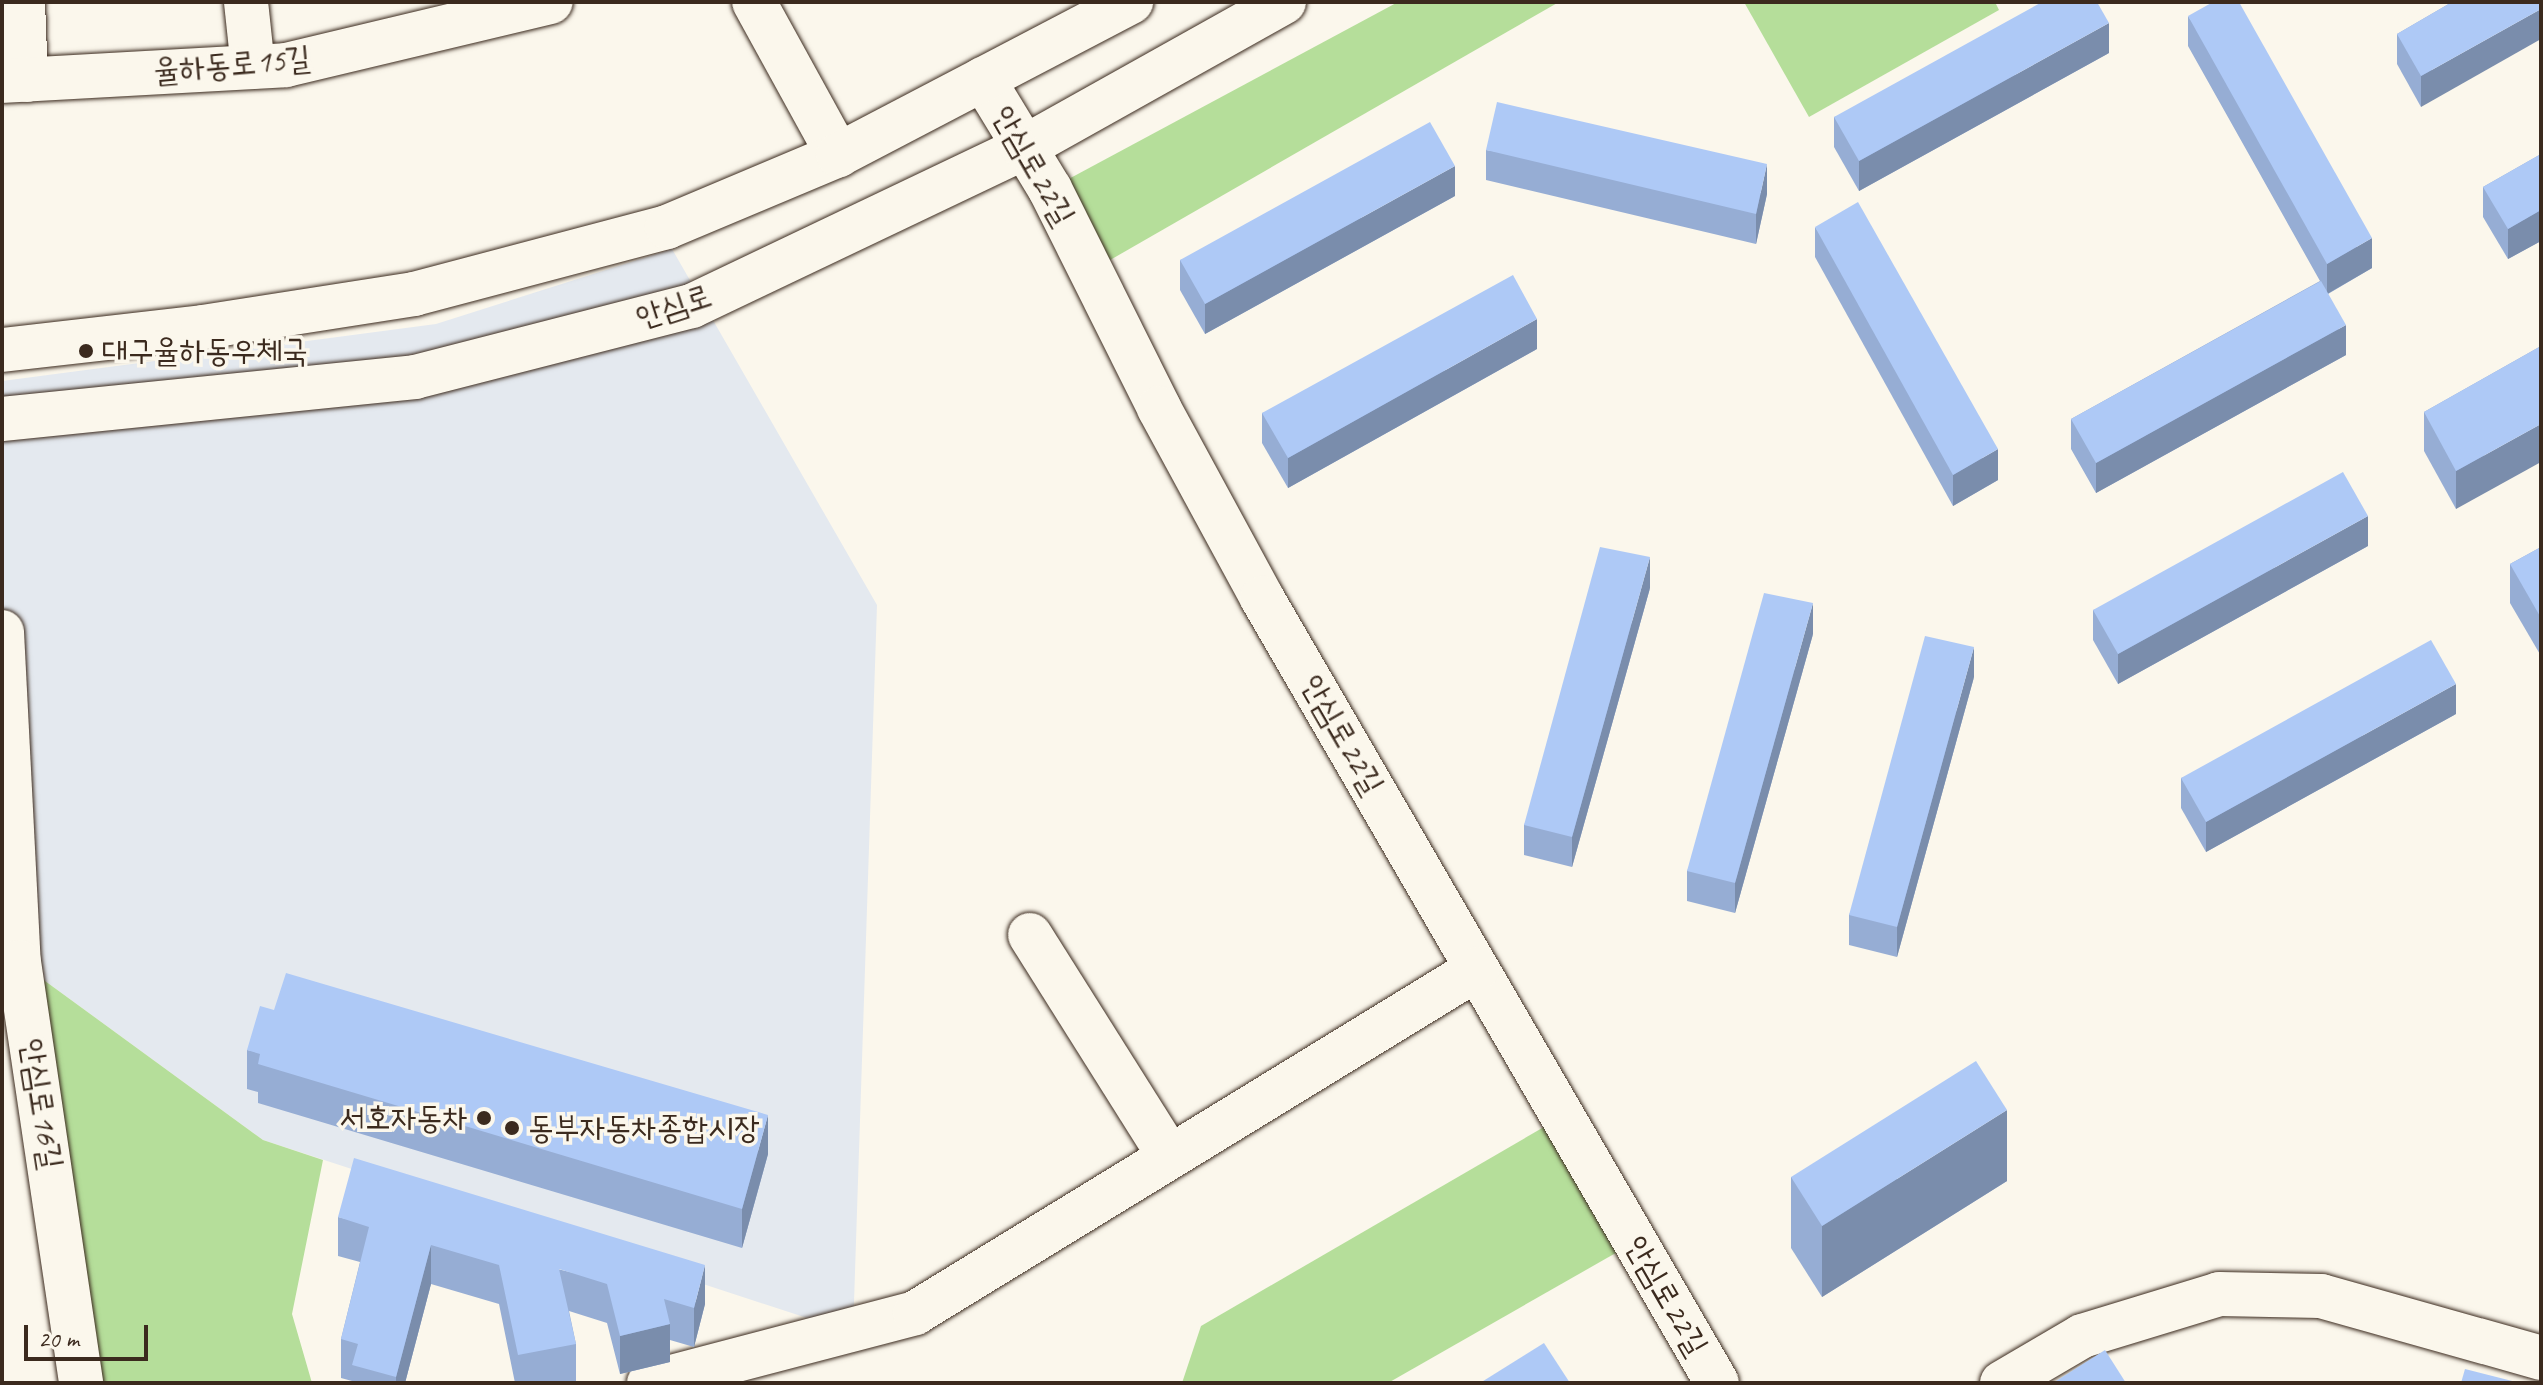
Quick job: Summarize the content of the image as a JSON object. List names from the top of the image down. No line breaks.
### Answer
{"streets":{"street":["율하동로15길","안심로22길","안심로","안심로16길"]},"crossings":[["안심로22길","안심로"]],"places":["대구율하동우체국","서호자동차","동부자동차종합시장"],"scale_bar":"20 m"}
